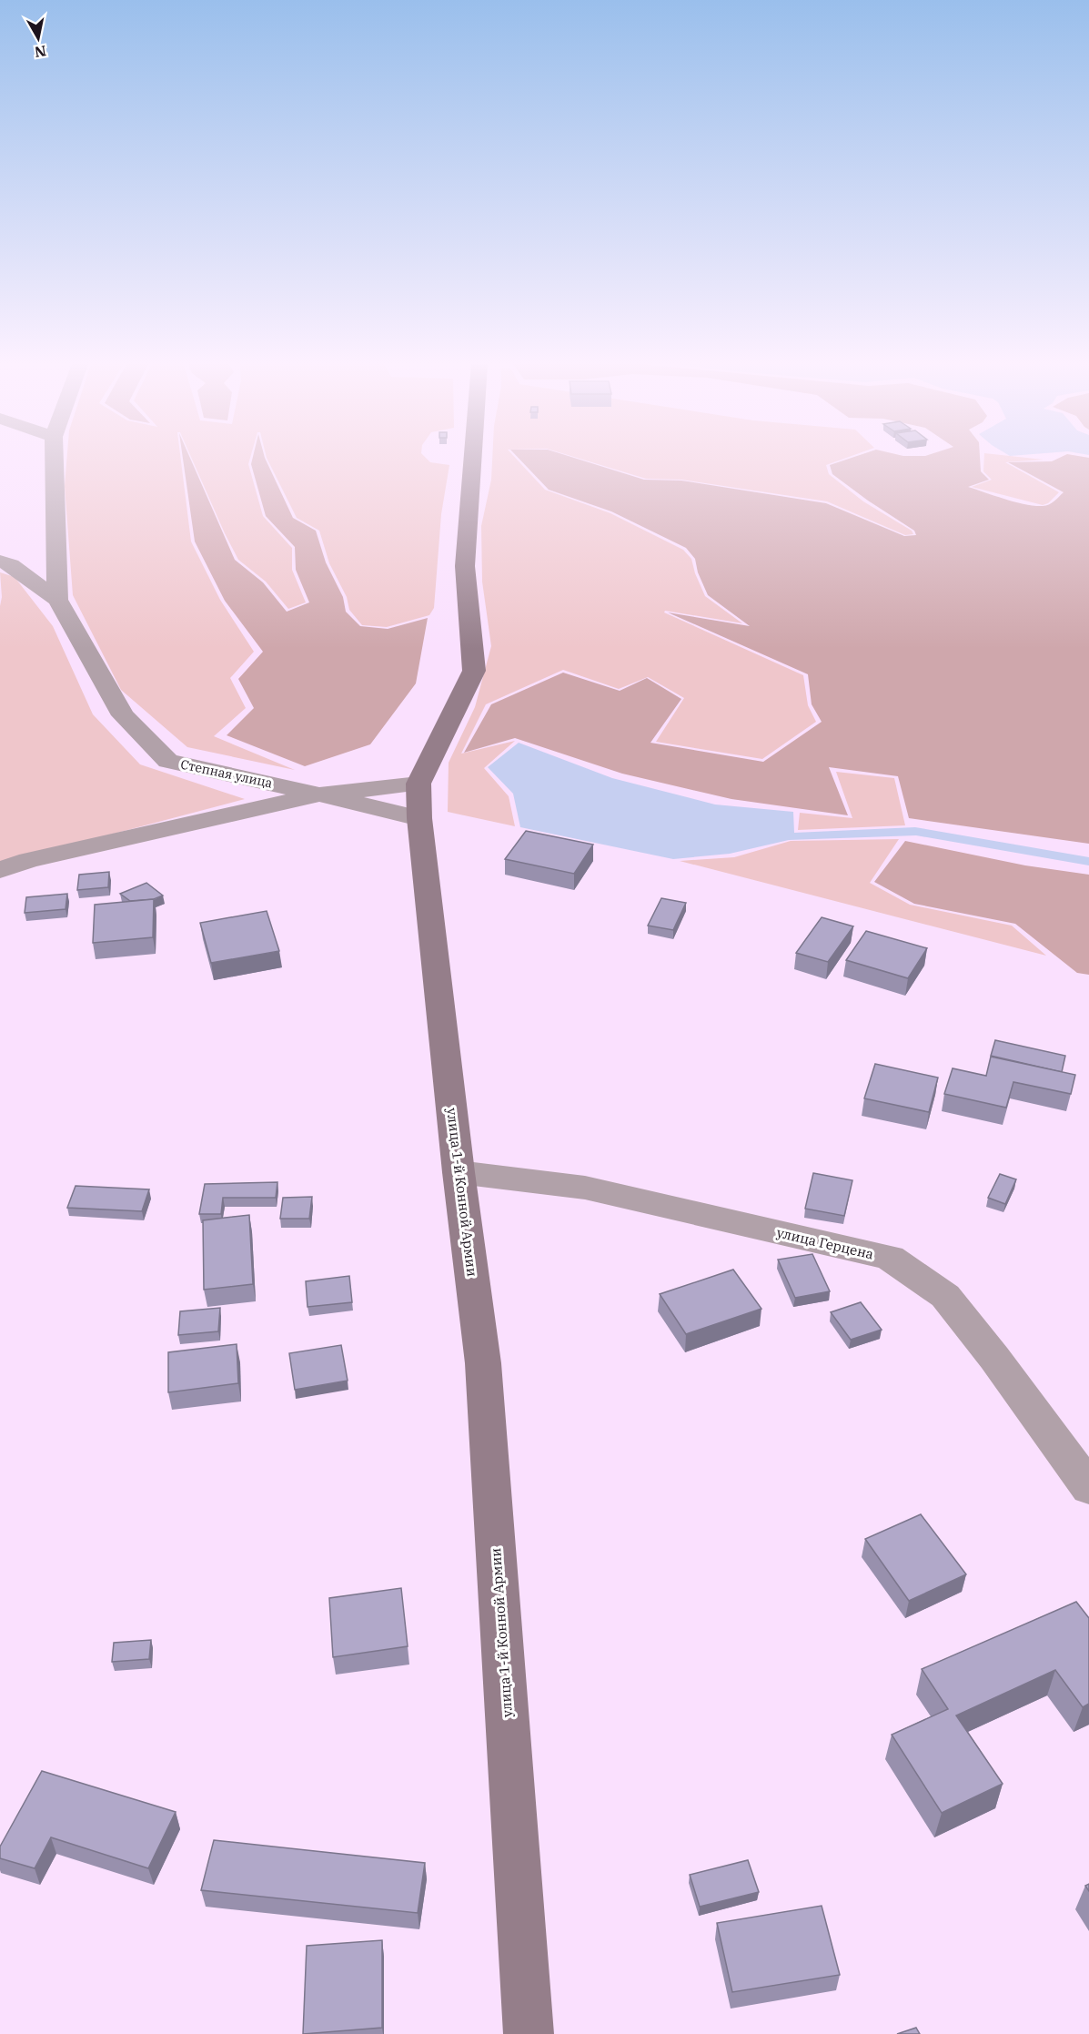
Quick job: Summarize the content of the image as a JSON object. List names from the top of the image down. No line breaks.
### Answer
{"streets":{"main road":["улица 1-й Конной Армии"],"street":["Степная улица","улица Герцена"]},"crossings":[["Степная улица","улица 1-й Конной Армии"],["улица 1-й Конной Армии","улица Герцена"]],"north":"bottom"}
